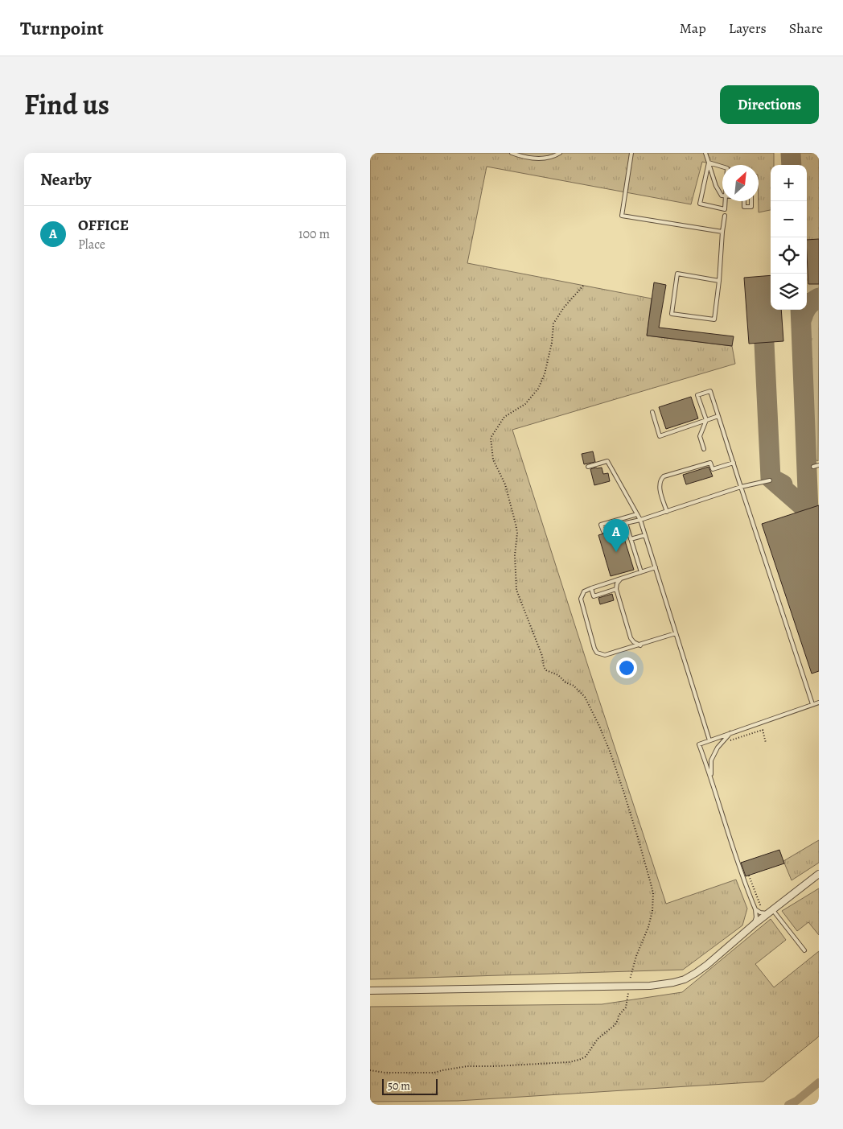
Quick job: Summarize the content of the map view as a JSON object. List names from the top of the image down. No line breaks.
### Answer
{"scale_bar":"50 m","north":"top right","page":{"header":"Turnpoint","nav":["Map","Layers","Share"],"title":"Find us","buttons":"Directions","heading":"Nearby","map_buttons":["+","−"],"list":[{"mark":"A","name":"OFFICE","note":"Place","value":"100 m"}],"pins":"A","scale":"50 m"}}
